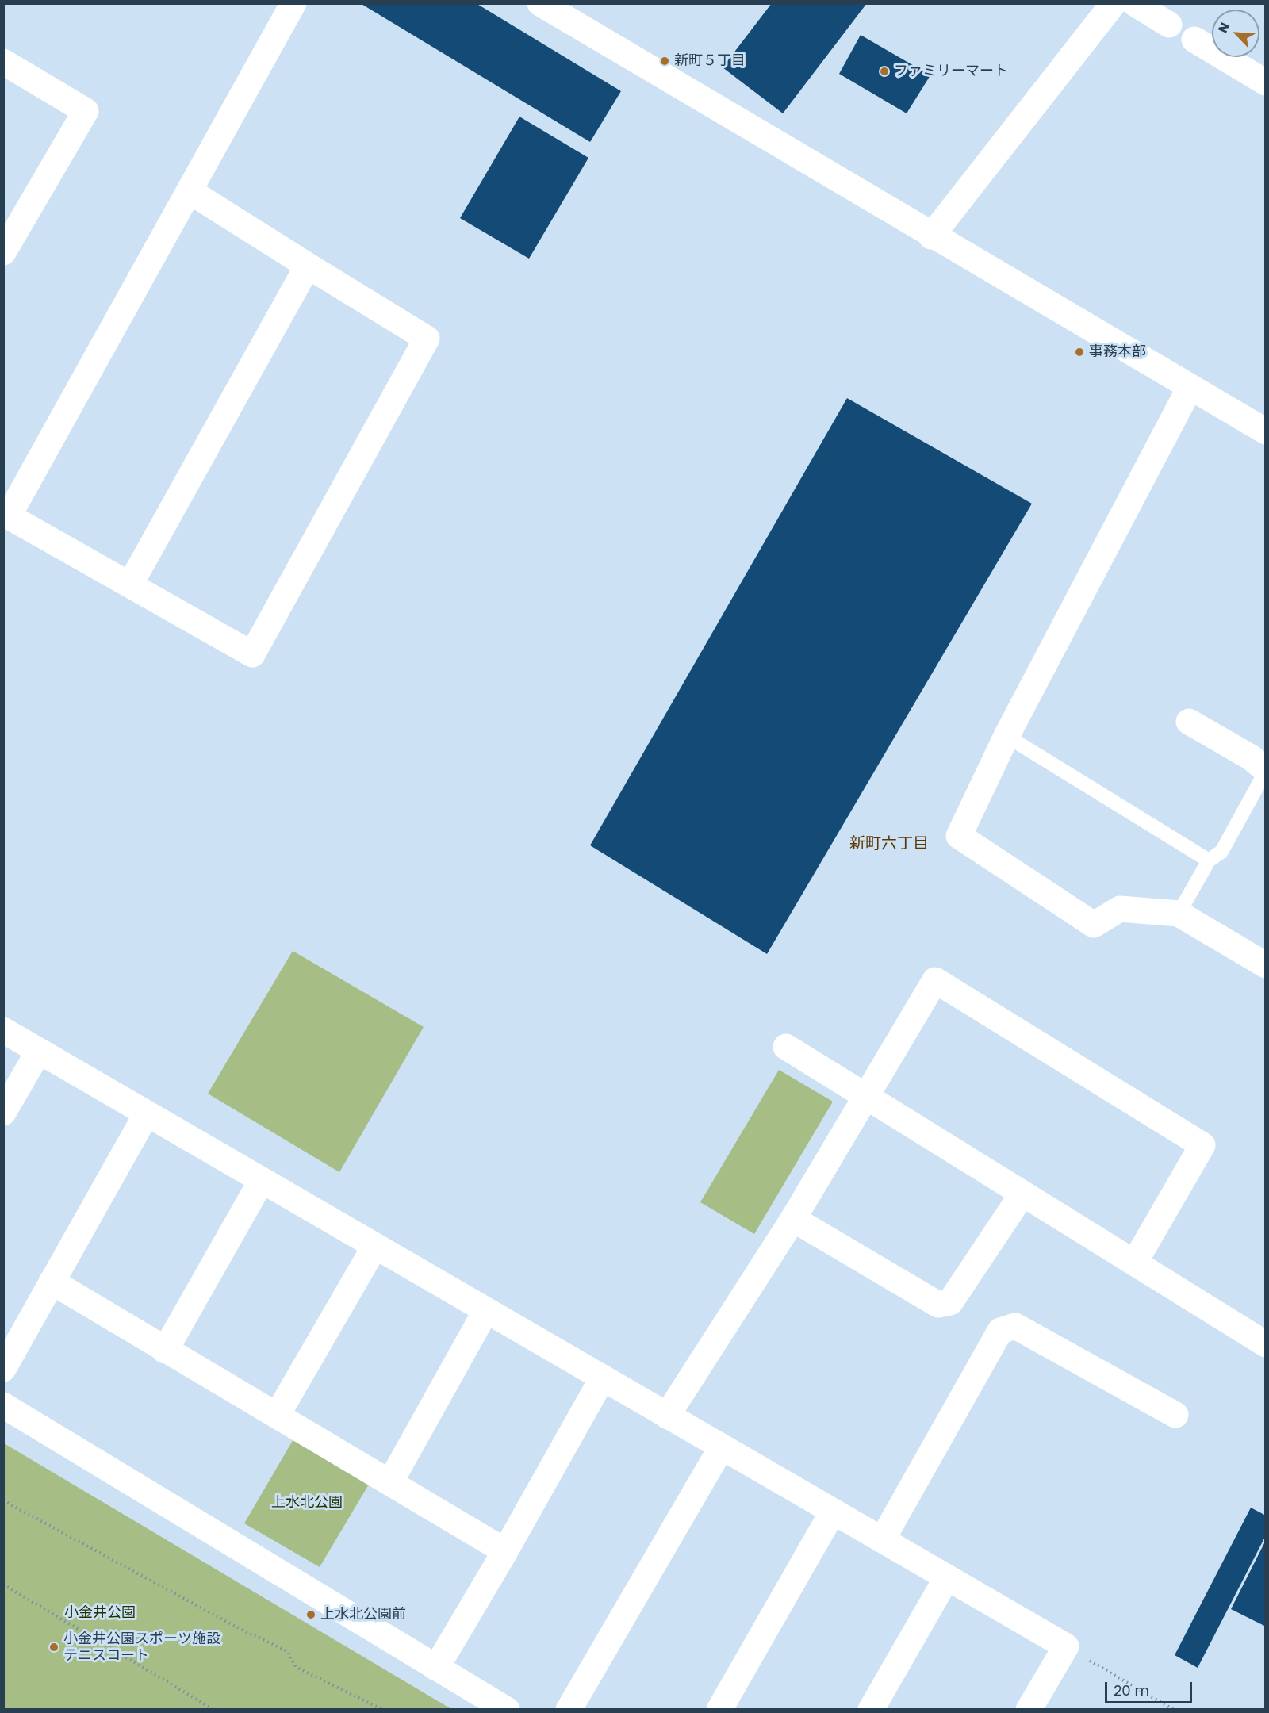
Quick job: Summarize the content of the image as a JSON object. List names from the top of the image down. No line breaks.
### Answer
{"districts":["新町六丁目"],"parks":["上水北公園","小金井公園"],"places":["新町５丁目","ファミリーマート","事務本部","上水北公園前","小金井公園スポーツ施設 テニスコート"],"scale_bar":"20 m","north":"top left"}
